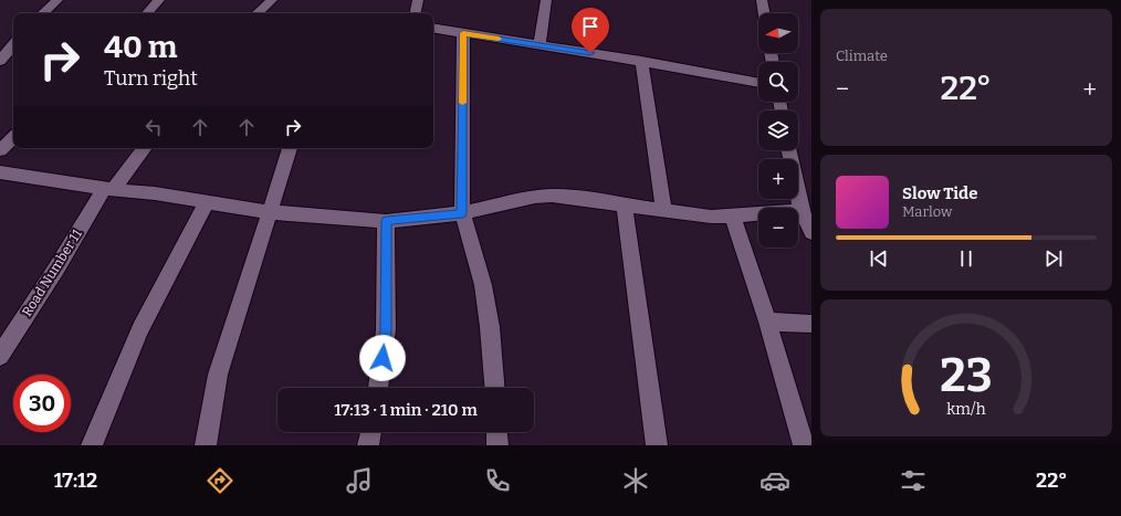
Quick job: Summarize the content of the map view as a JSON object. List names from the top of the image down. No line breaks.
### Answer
{"streets":{"street":["Road Number 11"]},"north":"left","page":{"tile":"Climate","map_buttons":["+","−"],"turn":["40 m","Turn right"],"heat":["−","22°","+"],"song":["Slow Tide","Marlow"],"limit":"30","trip":"17:13 · 1 min · 210 m","tabs":["17:12","22°"],"gauge":["23","km/h"]}}
